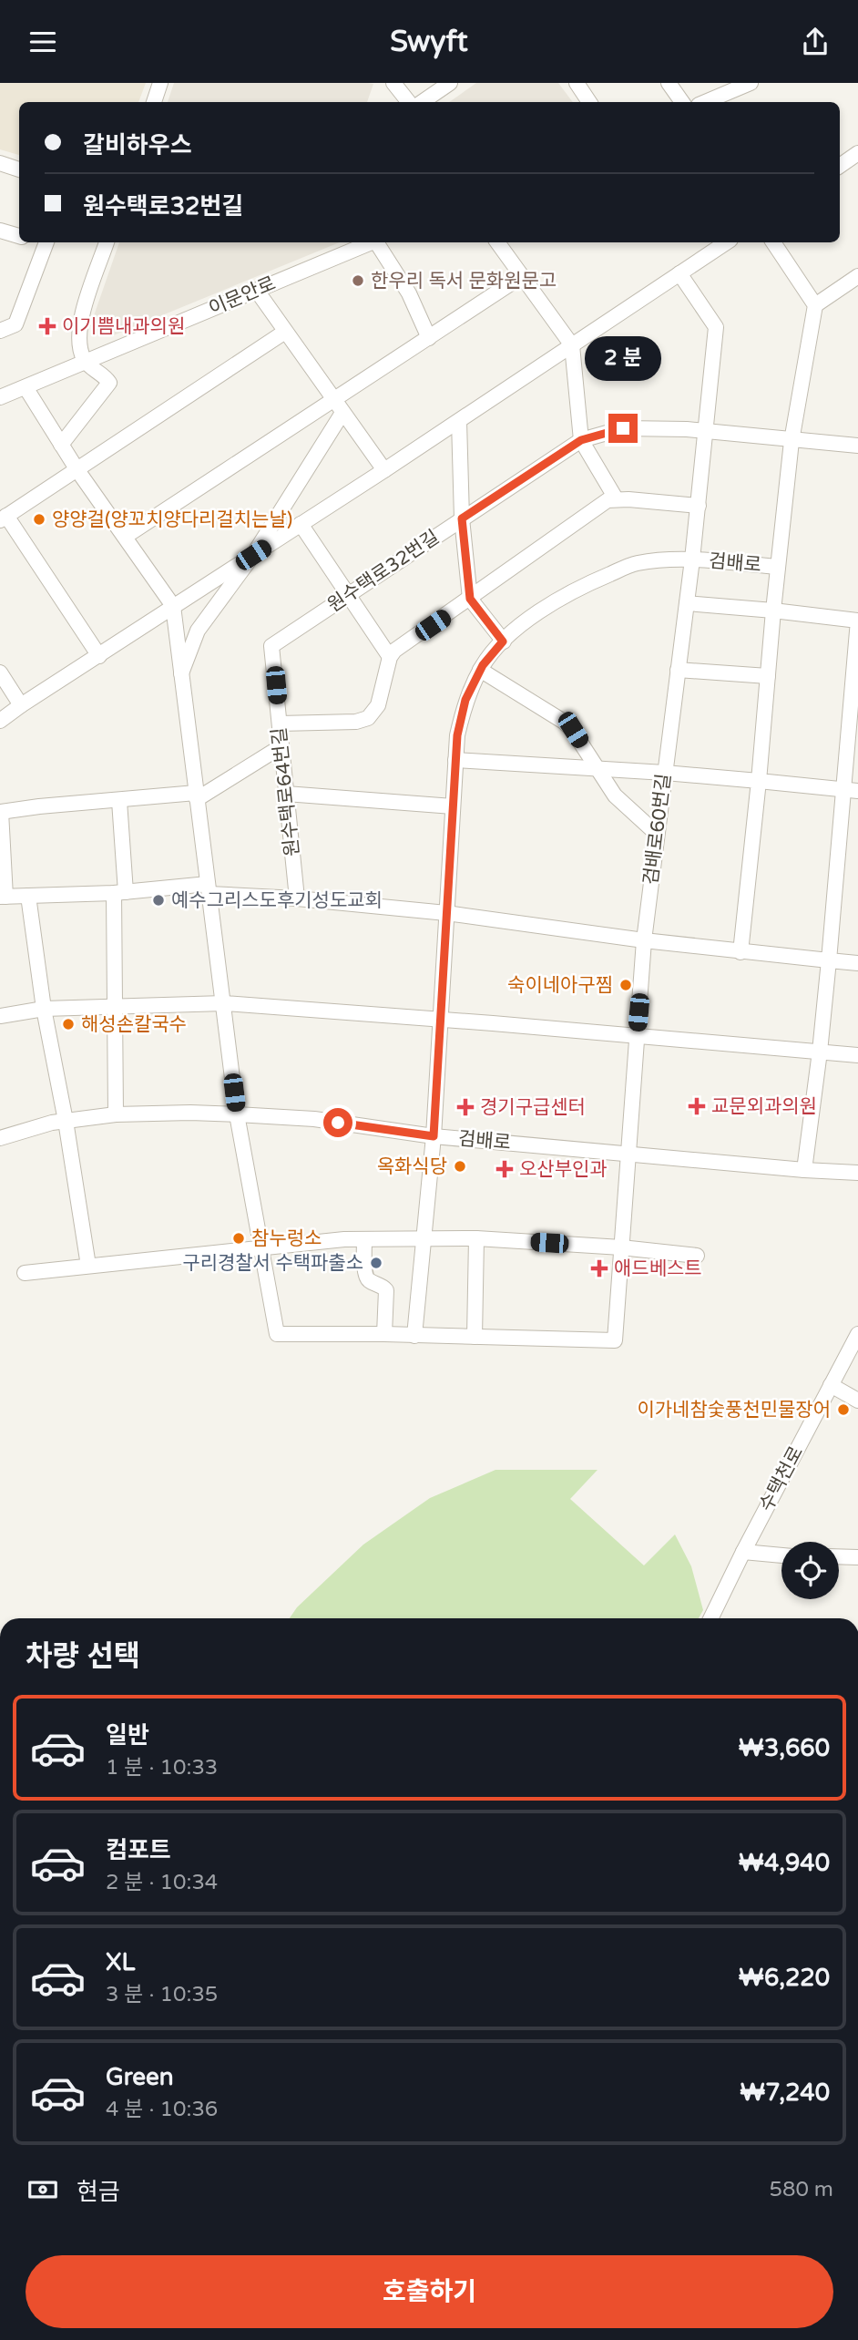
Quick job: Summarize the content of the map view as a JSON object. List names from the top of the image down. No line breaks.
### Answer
{"streets":{"street":["이문안로","검배로","원수택로32번길","원수택로64번길","검배로60번길","수택천로"]},"crossings":[["검배로","검배로60번길"],["원수택로32번길","원수택로64번길"],["원수택로32번길","검배로60번길"]],"places":{"other":["한우리 독서 문화원문고","양양걸(양꼬치양다리걸치는날)","예수그리스도후기성도교회","숙이네아구찜","해성손칼국수","옥화식당","참누렁소","구리경찰서 수택파출소","이가네참숯풍천민물장어"],"health":["이기쁨내과의원","교문외과의원","경기구급센터","오산부인과","애드베스트"]},"page":{"header":"Swyft","banner":["갈비하우스","원수택로32번길"],"bubble":"2 분","heading":"차량 선택","list":[{"name":"일반","note":"1 분 · 10:33","value":"₩3,660"},{"name":"컴포트","note":"2 분 · 10:34","value":"₩4,940"},{"name":"XL","note":"3 분 · 10:35","value":"₩6,220"},{"name":"Green","note":"4 분 · 10:36","value":"₩7,240"}],"pay":["현금","580 m"],"buttons":"호출하기"}}
